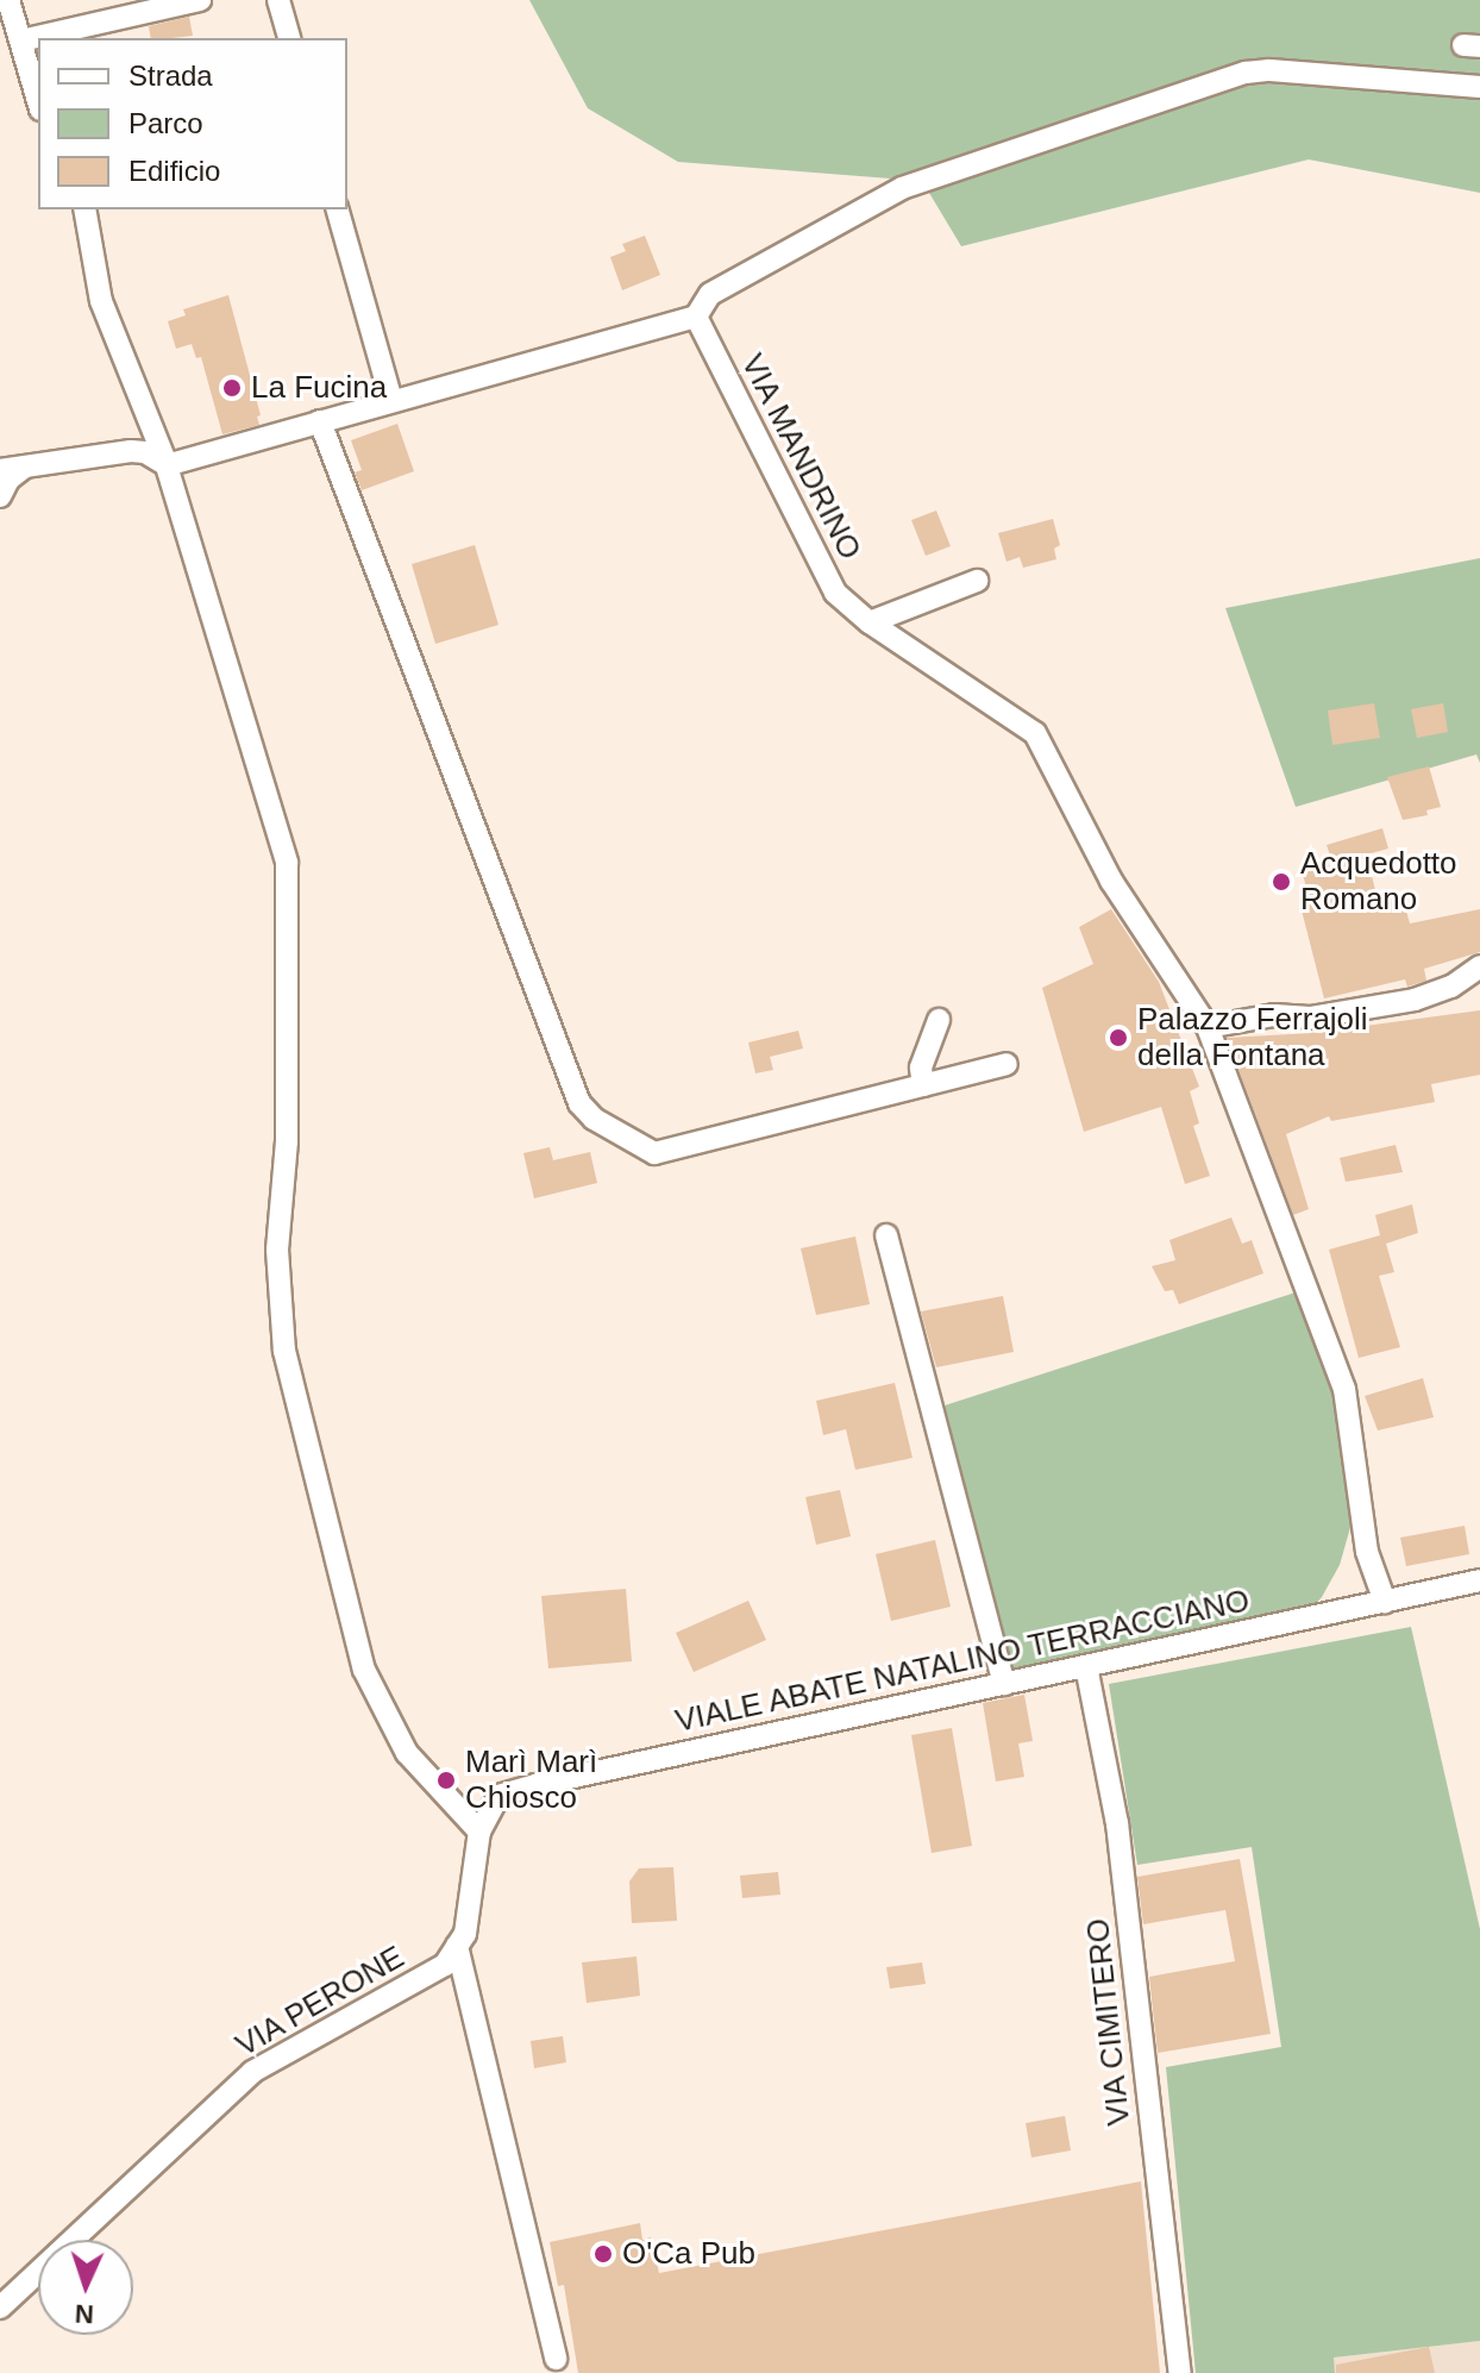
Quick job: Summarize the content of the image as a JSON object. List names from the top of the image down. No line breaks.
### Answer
{"streets":{"street":["VIA MANDRINO","VIALE ABATE NATALINO TERRACCIANO","VIA PERONE","VIA CIMITERO"]},"crossings":[["VIA MANDRINO","VIALE ABATE NATALINO TERRACCIANO"],["VIALE ABATE NATALINO TERRACCIANO","VIA CIMITERO"]],"places":["La Fucina","Acquedotto Romano","Palazzo Ferrajoli della Fontana","Marì Marì Chiosco","O'Ca Pub"],"legend":["Strada","Parco","Edificio"],"north":"bottom"}
